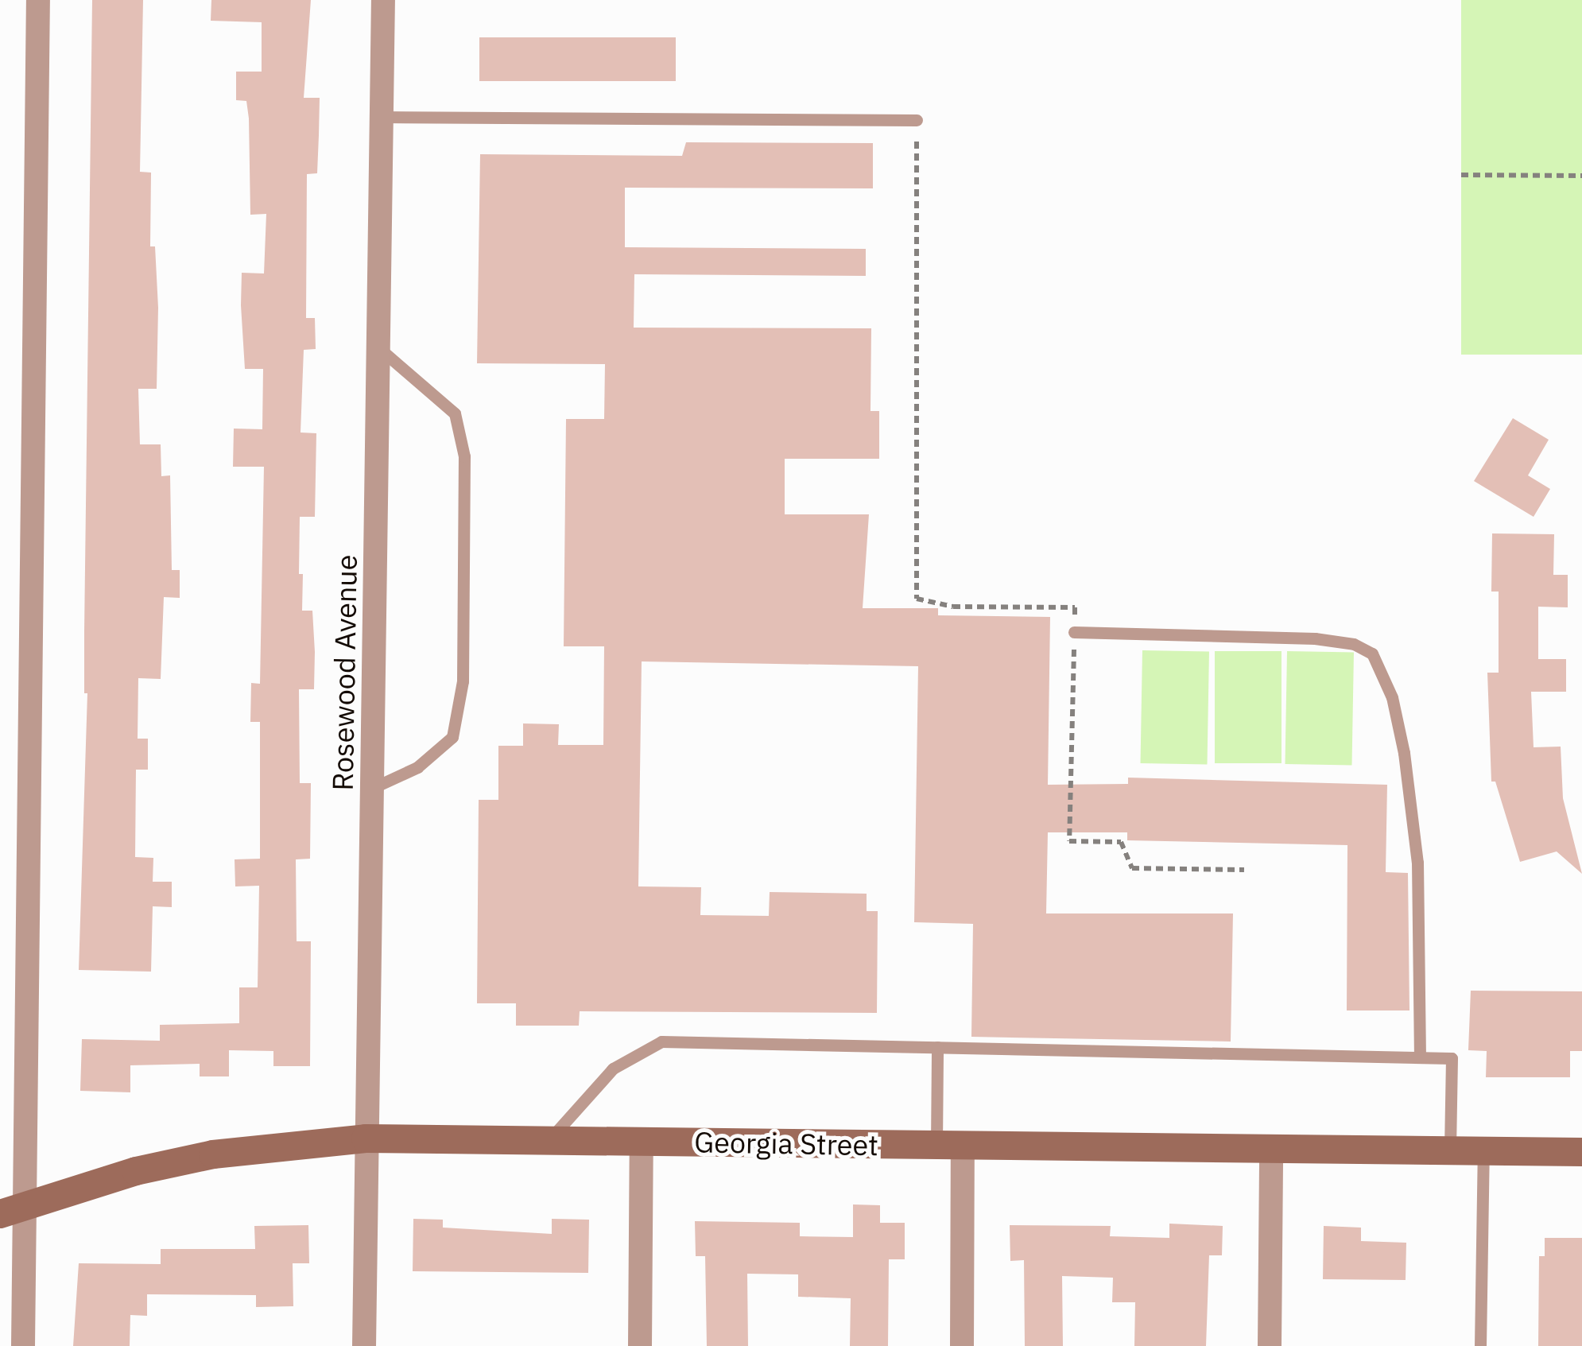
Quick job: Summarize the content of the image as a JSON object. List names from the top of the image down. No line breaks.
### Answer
{"streets":{"main road":["Georgia Street"],"street":["Rosewood Avenue"]},"crossings":[["Rosewood Avenue","Georgia Street"]]}
